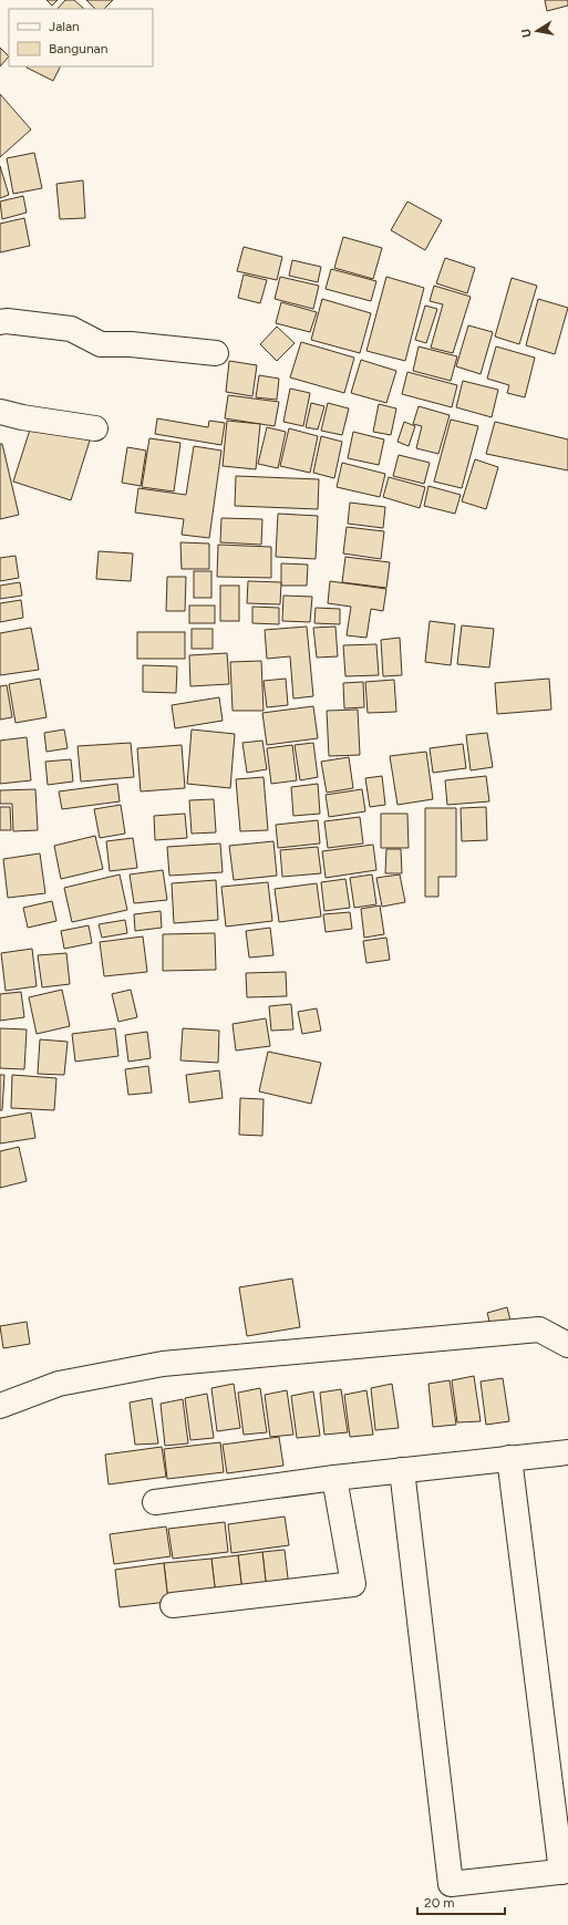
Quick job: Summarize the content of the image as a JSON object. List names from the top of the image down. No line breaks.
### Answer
{"legend":["Jalan","Bangunan"],"scale_bar":"20 m","north":"left"}
